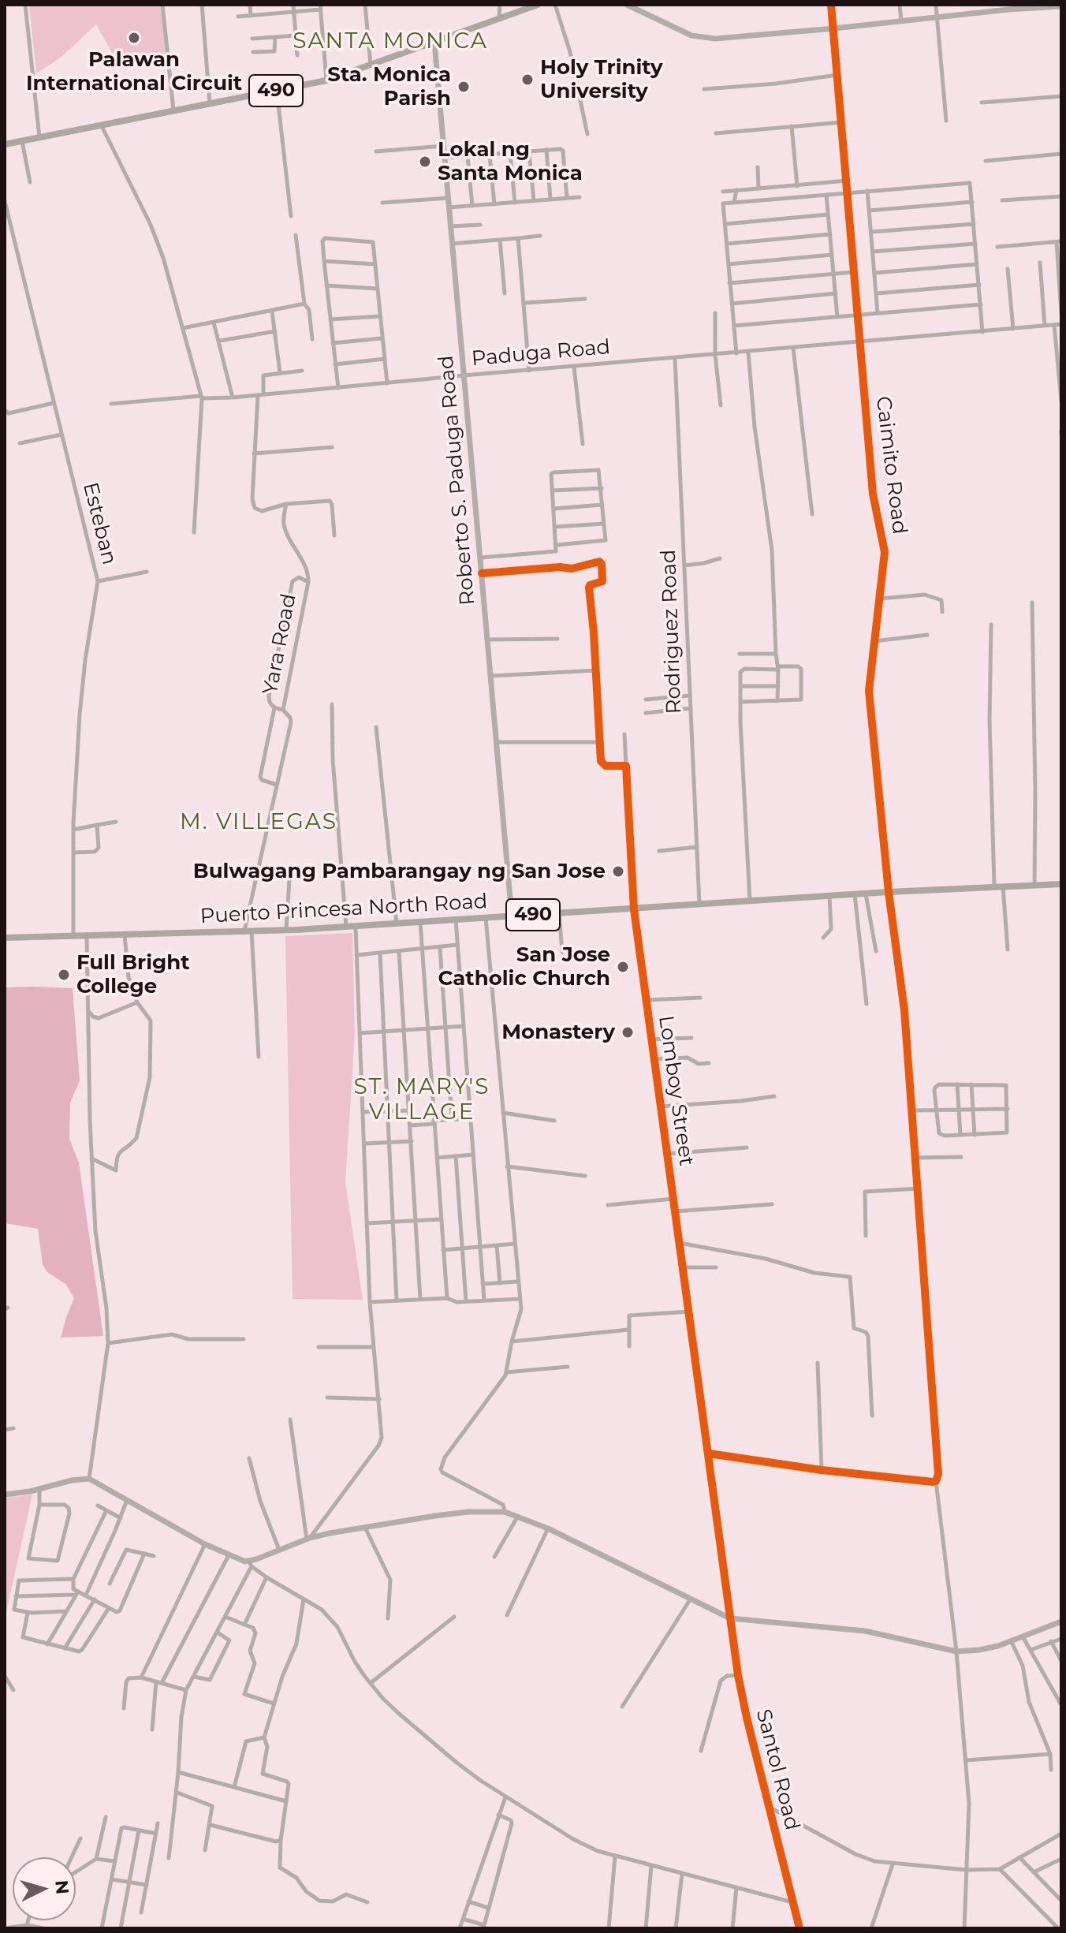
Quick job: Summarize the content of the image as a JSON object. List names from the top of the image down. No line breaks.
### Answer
{"streets":{"main road":["490","Puerto Princesa North Road"],"street":["Paduga Road","Caimito Road","Roberto S. Paduga Road","Esteban","Rodriguez Road","Yara Road","Lomboy Street","Santol Road"]},"crossings":[["490","Roberto S. Paduga Road"],["Paduga Road","Caimito Road"],["Paduga Road","Roberto S. Paduga Road"],["Paduga Road","Rodriguez Road"],["Caimito Road","Puerto Princesa North Road"],["Roberto S. Paduga Road","Puerto Princesa North Road"],["Esteban","Puerto Princesa North Road"],["Rodriguez Road","Puerto Princesa North Road"],["Yara Road","Puerto Princesa North Road"],["Puerto Princesa North Road","Lomboy Street"],["Lomboy Street","Santol Road"]],"districts":["SANTA MONICA","M. VILLEGAS","ST. MARY'S VILLAGE"],"places":["Palawan International Circuit","Holy Trinity University","Sta. Monica Parish","Lokal ng Santa Monica","Bulwagang Pambarangay ng San Jose","San Jose Catholic Church","Full Bright College","Monastery"],"north":"right"}
